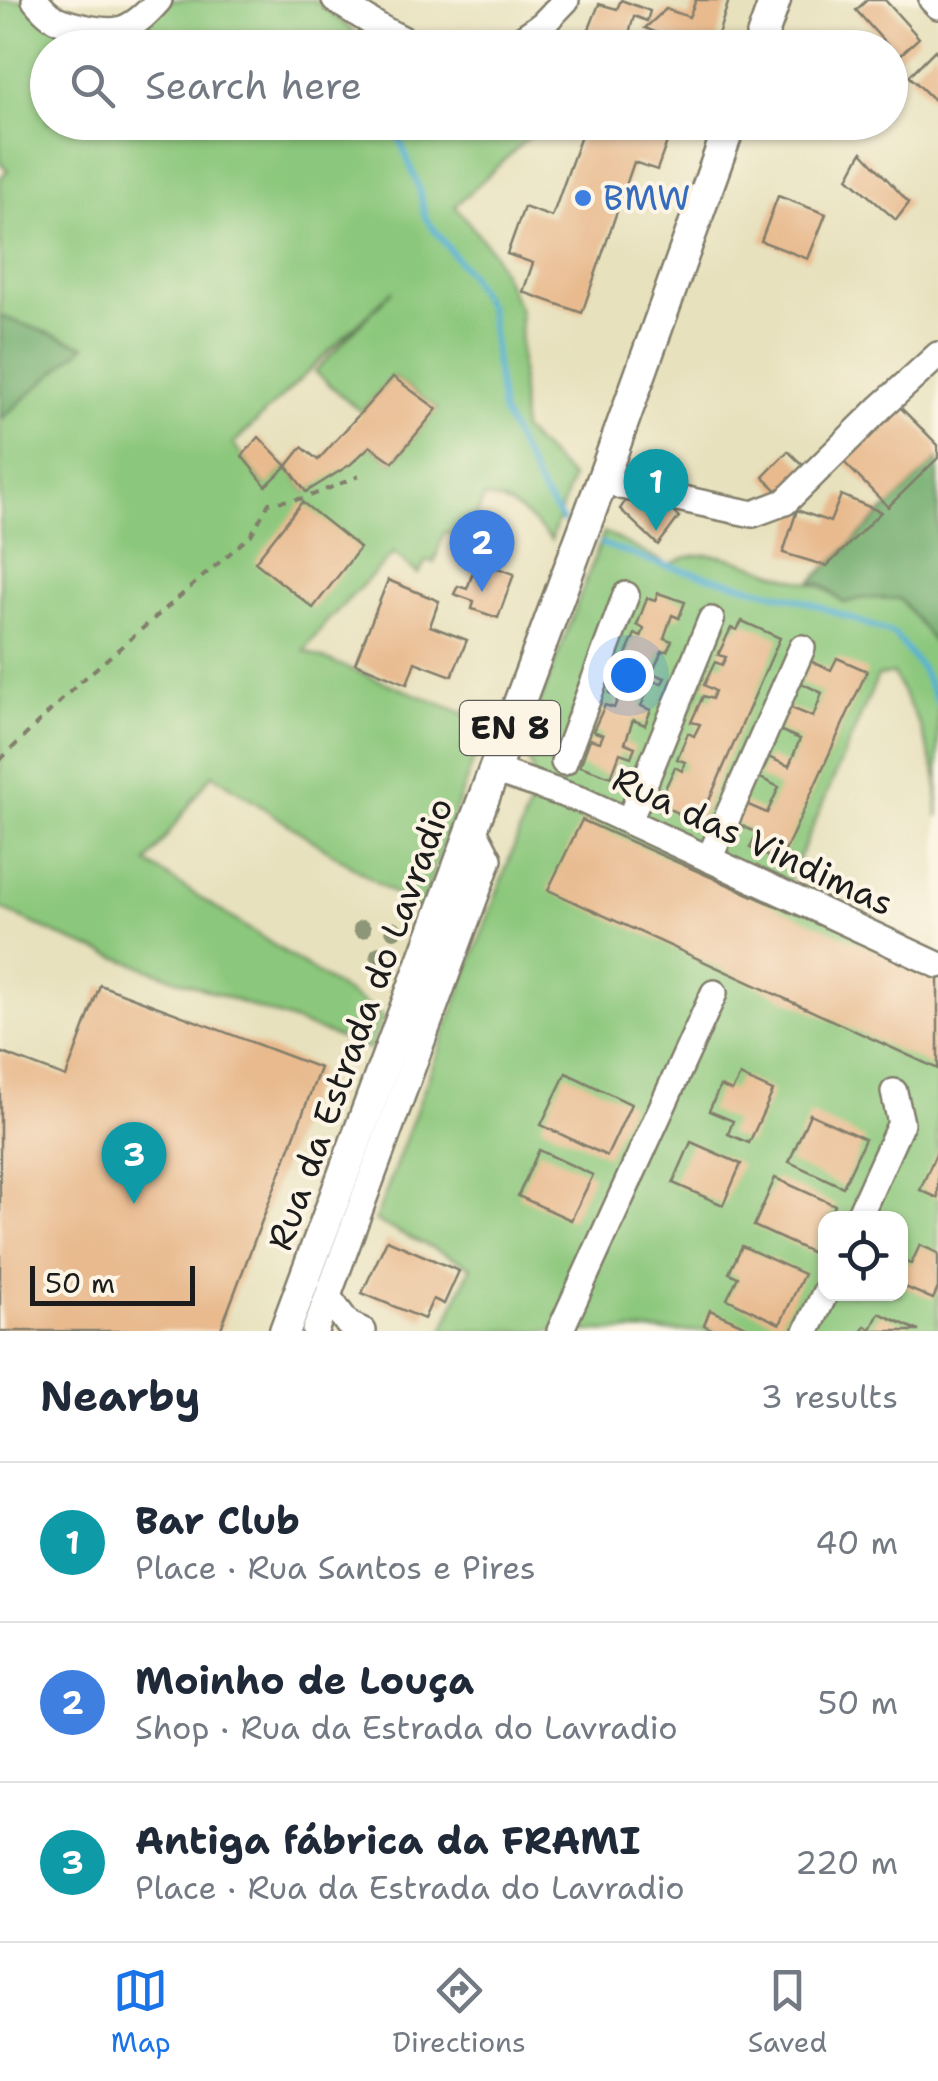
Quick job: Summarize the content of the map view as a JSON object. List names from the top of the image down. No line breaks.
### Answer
{"streets":{"main road":["EN 8","Rua da Estrada do Lavradio"],"street":["Rua das Vindimas"]},"crossings":[["Rua das Vindimas","Rua da Estrada do Lavradio"]],"places":["BMW"],"scale_bar":"50 m","page":{"search":"Search here","pins":["1","2","3"],"scale":"50 m","heading":["Nearby","3 results"],"list":[{"mark":"1","name":"Bar Club","note":"Place · Rua Santos e Pires","value":"40 m"},{"mark":"2","name":"Moinho de Louça","note":"Shop · Rua da Estrada do Lavradio","value":"50 m"},{"mark":"3","name":"Antiga fábrica da FRAMI","note":"Place · Rua da Estrada do Lavradio","value":"220 m"}],"nav":["Map","Directions","Saved"]}}
